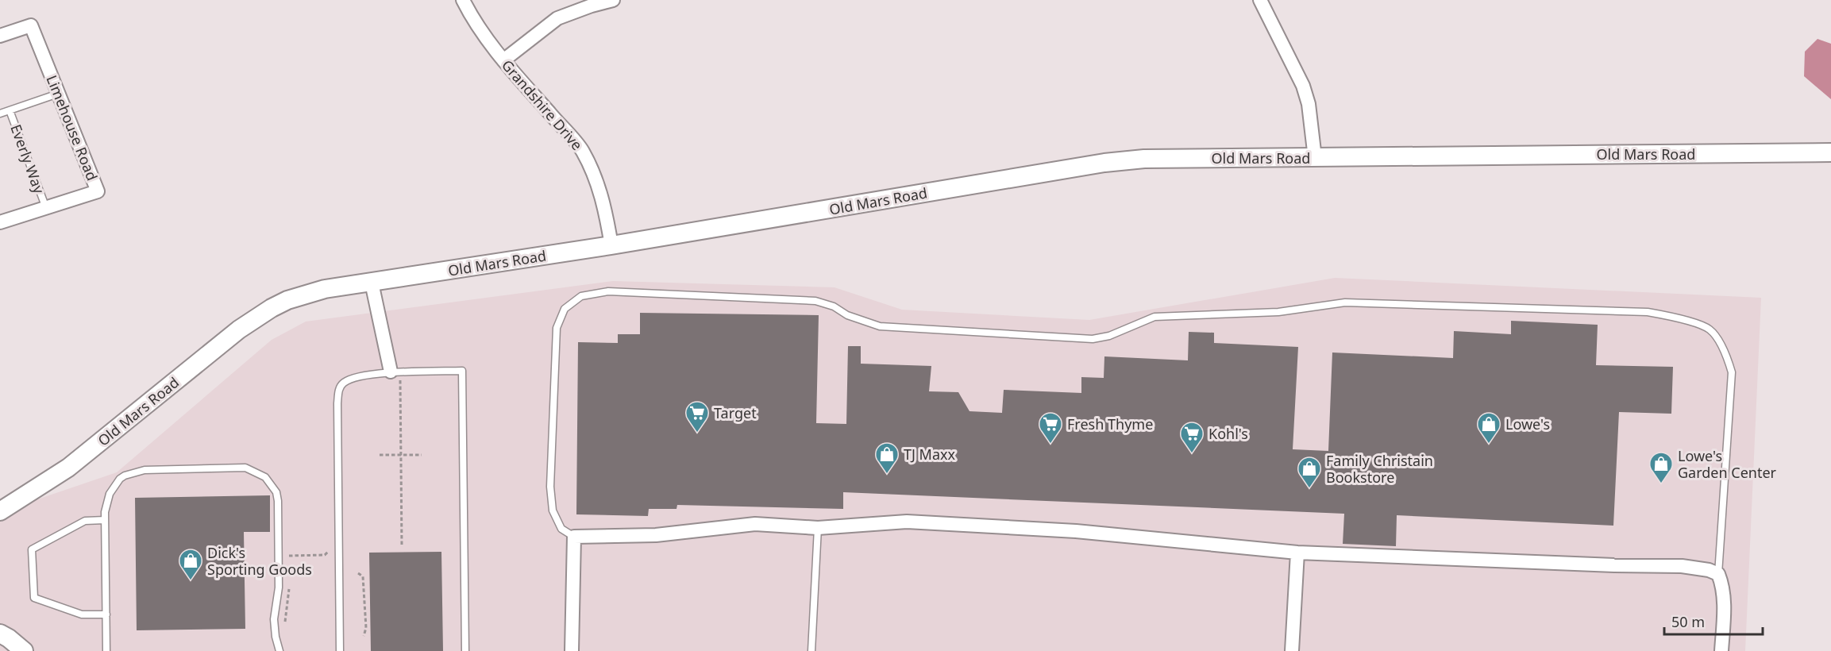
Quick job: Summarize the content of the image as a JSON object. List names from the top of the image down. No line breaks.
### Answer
{"streets":{"street":["Grandshire Drive","Limehouse Road","Old Mars Road"],"lane":["Everly Way"]},"crossings":[["Grandshire Drive","Old Mars Road"],["Limehouse Road","Everly Way"]],"places":{"supermarket":["Target","Fresh Thyme","Kohl's"],"shop":["Lowe's","TJ Maxx","Lowe's Garden Center","Family Christain Bookstore","Dick's Sporting Goods"]},"scale_bar":"50 m"}
